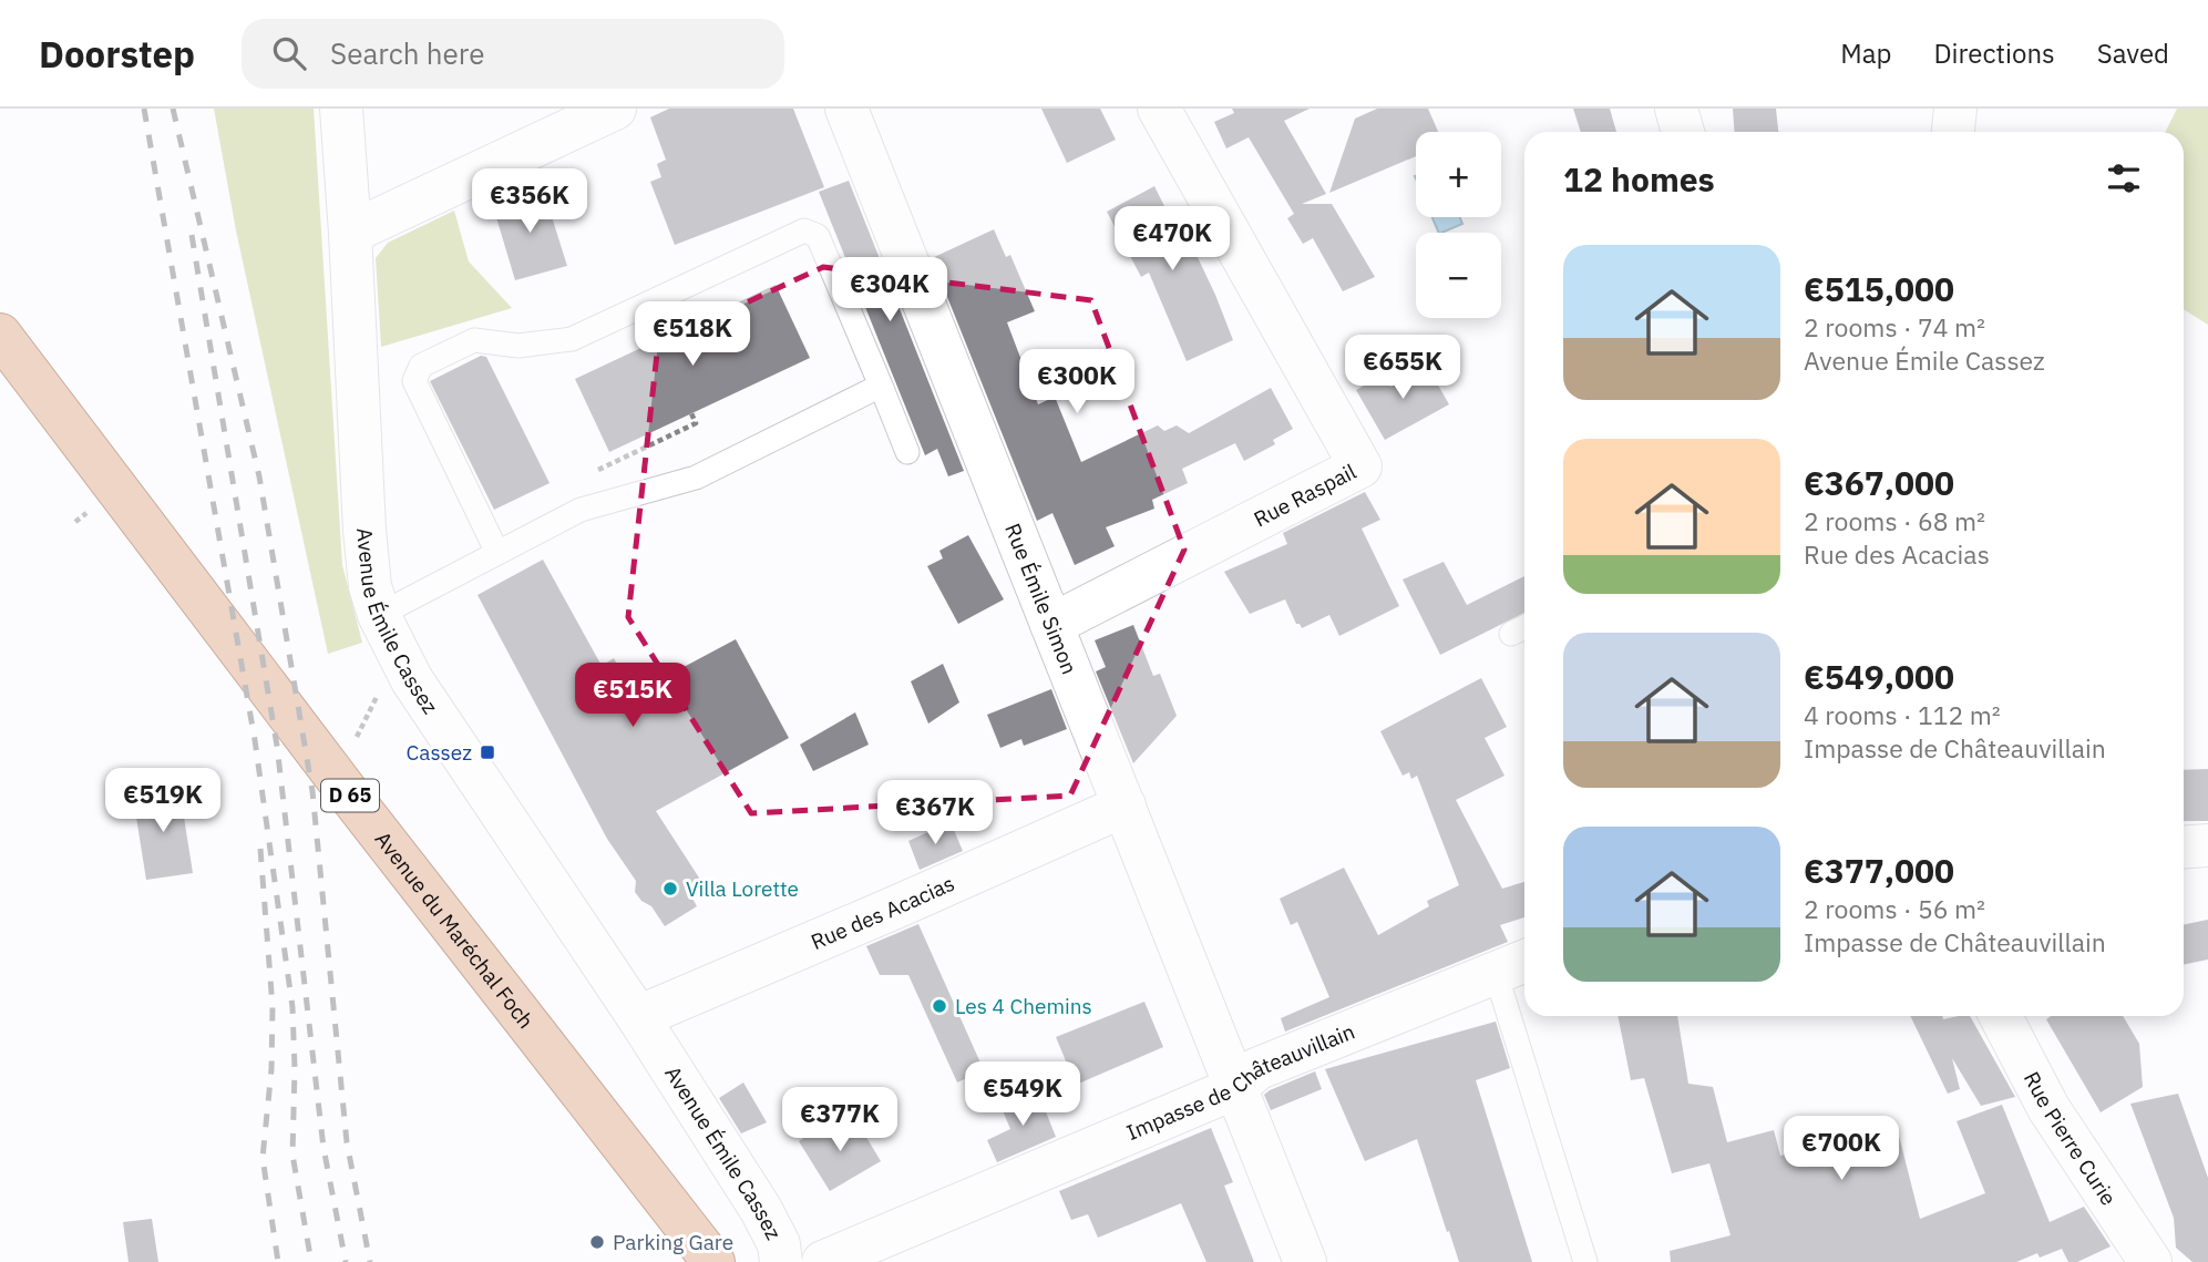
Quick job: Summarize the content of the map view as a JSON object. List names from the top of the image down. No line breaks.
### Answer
{"streets":{"main road":["D 65","Avenue du Maréchal Foch"],"street":["Rue Raspail","Rue Émile Simon","Avenue Émile Cassez","Rue des Acacias","Impasse de Châteauvillain","Rue Pierre Curie"]},"crossings":[["Rue Raspail","Rue Émile Simon"],["Rue Émile Simon","Rue des Acacias"],["Rue Émile Simon","Impasse de Châteauvillain"],["Avenue Émile Cassez","Rue des Acacias"]],"places":{"transit":["Cassez"],"other":["Villa Lorette","Les 4 Chemins","Parking Gare"]},"page":{"header":"Doorstep","search":"Search here","nav":["Map","Directions","Saved"],"map_buttons":["+","−"],"heading":"12 homes","price":["€356K","€470K","€304K","€518K","€655K","€300K","€515K","€519K","€367K","€549K","€377K","€700K"],"list":[{"name":"€515,000","note":"2 rooms · 74 m² · Avenue Émile Cassez"},{"name":"€367,000","note":"2 rooms · 68 m² · Rue des Acacias"},{"name":"€549,000","note":"4 rooms · 112 m² · Impasse de Châteauvillain"},{"name":"€377,000","note":"2 rooms · 56 m² · Impasse de Châteauvillain"}]}}
